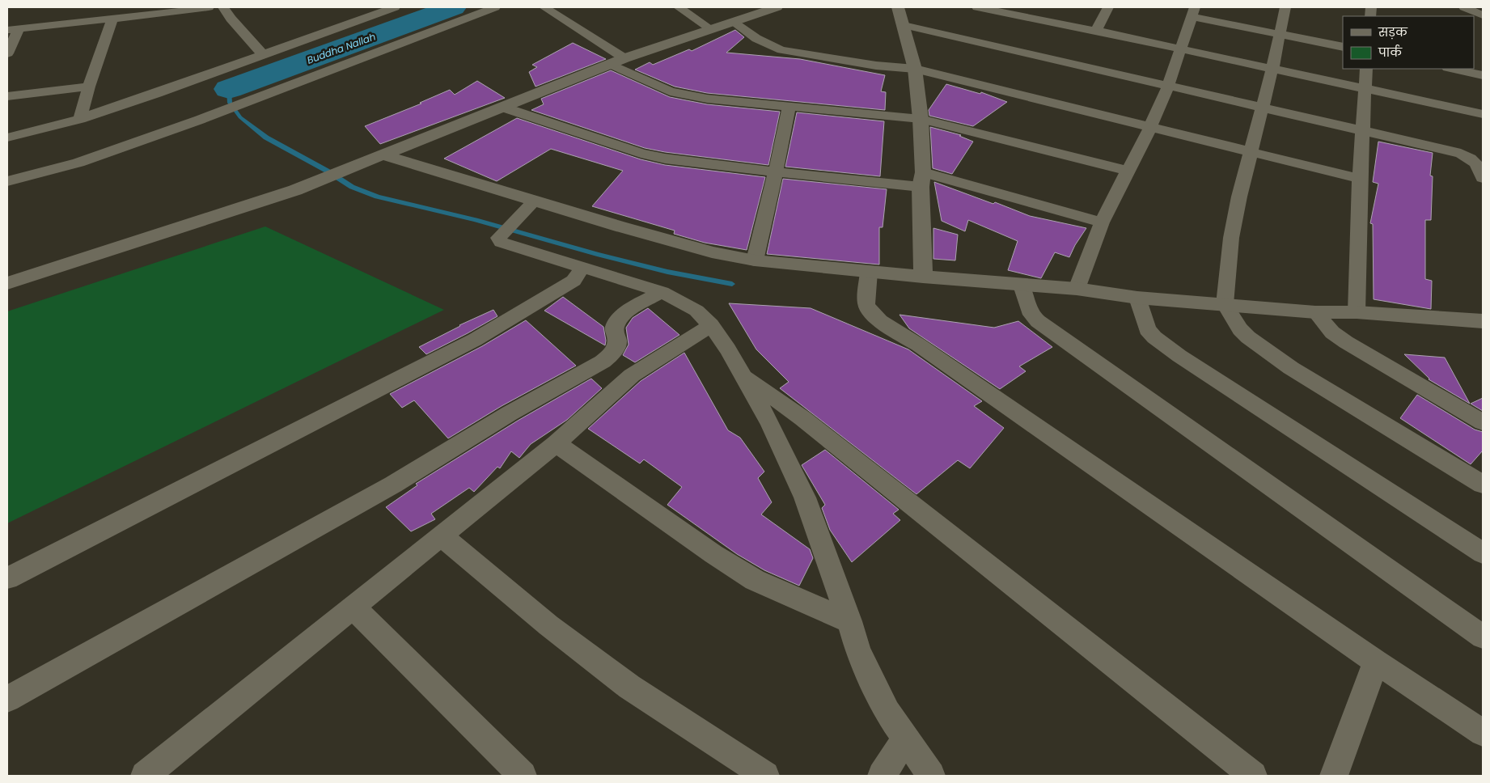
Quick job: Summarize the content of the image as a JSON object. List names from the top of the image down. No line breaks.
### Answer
{"water":["Buddha Nallah"],"legend":["सड़क","पार्क"]}
